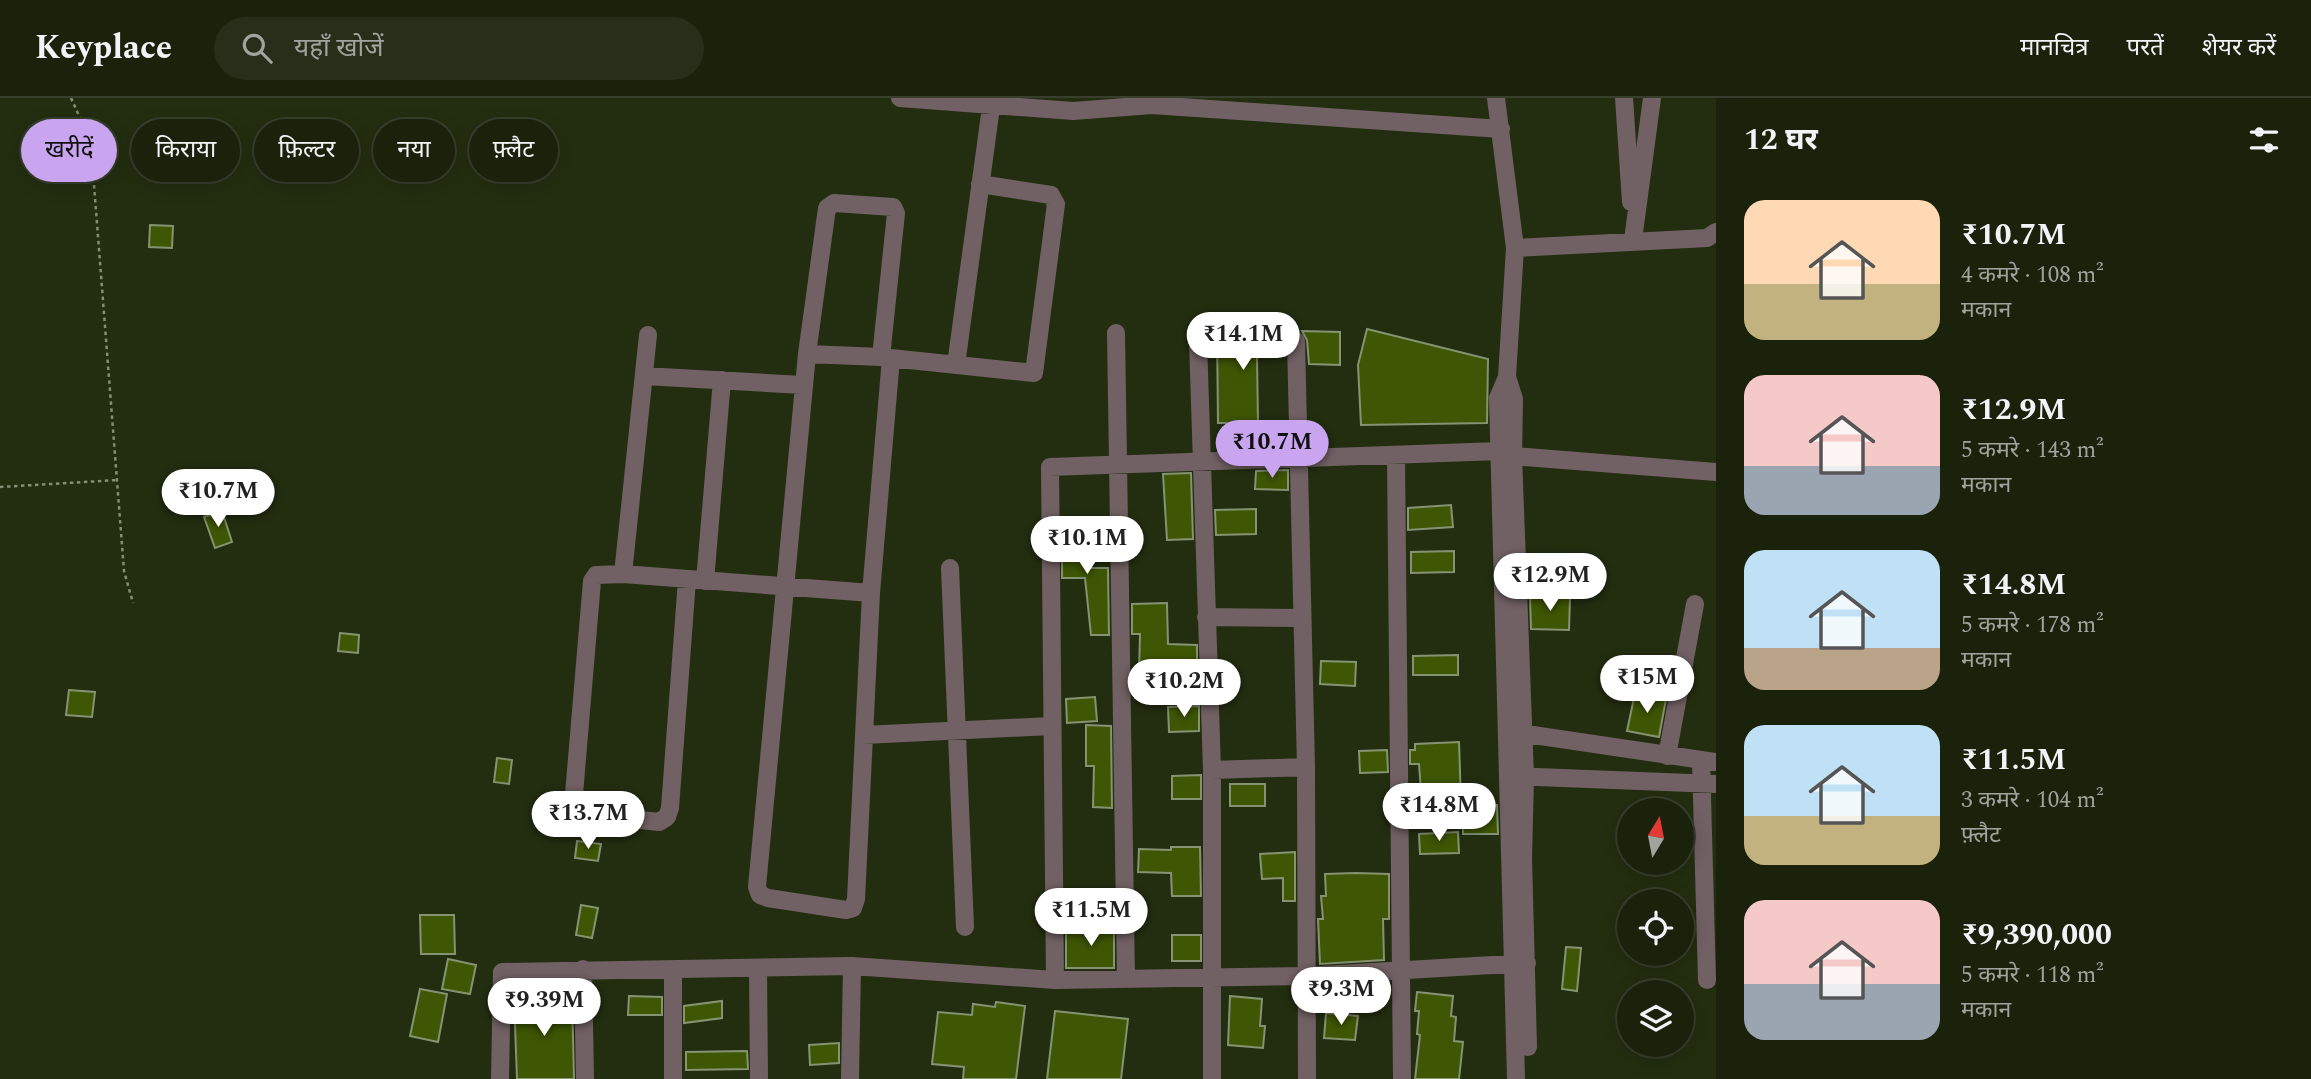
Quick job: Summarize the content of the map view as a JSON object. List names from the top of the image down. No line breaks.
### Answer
{"north":"top","page":{"header":"Keyplace","search":"यहाँ खोजें","nav":["मानचित्र","परतें","शेयर करें"],"heading":"12 घर","chip":["खरीदें","किराया","फ़िल्टर","नया","फ़्लैट"],"list":[{"name":"₹10.7M","note":"4 कमरे · 108 m² · मकान"},{"name":"₹12.9M","note":"5 कमरे · 143 m² · मकान"},{"name":"₹14.8M","note":"5 कमरे · 178 m² · मकान"},{"name":"₹11.5M","note":"3 कमरे · 104 m² · फ़्लैट"},{"name":"₹9,390,000","note":"5 कमरे · 118 m² · मकान"}],"price":["₹14.1M","₹10.7M","₹10.7M","₹10.1M","₹12.9M","₹15M","₹10.2M","₹14.8M","₹13.7M","₹11.5M","₹9.3M","₹9.39M"]}}
